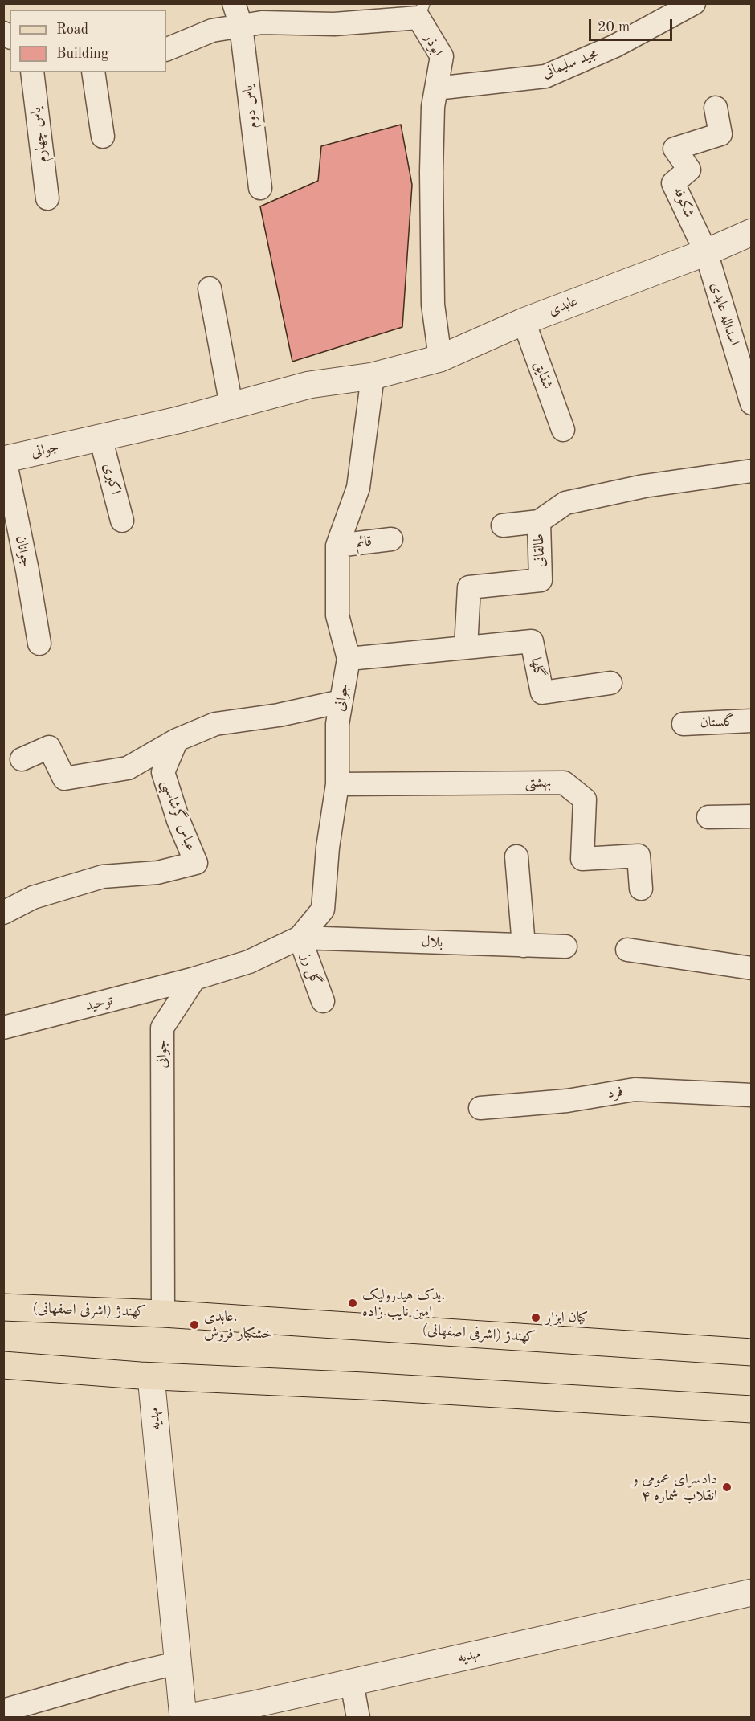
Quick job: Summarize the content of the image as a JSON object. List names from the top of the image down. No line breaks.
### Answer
{"streets":{"main road":["کهندژ (اشرفی اصفهانی)"],"street":["ابوذر","مجید سلیمانی","یاس دوم","یاس چهارم","شکوفه","عابدی","اسدالله عابدی","شقایق","جوانی","اکبری","قائم","طالقانی","جوانان","گلها","گلستان","بهشتی","عباس گرشاسبی","بلال","گل رز","توحید","فرد","مهدیه"]},"crossings":[["ابوذر","مجید سلیمانی"],["ابوذر","یاس دوم"],["ابوذر","عابدی"],["شکوفه","عابدی"],["شکوفه","اسدالله عابدی"],["عابدی","اسدالله عابدی"],["عابدی","شقایق"],["عابدی","جوانی"],["جوانی","اکبری"],["جوانی","قائم"],["جوانی","جوانان"],["جوانی","بهشتی"],["جوانی","بلال"],["جوانی","گل رز"],["جوانی","توحید"],["جوانی","کهندژ (اشرفی اصفهانی)"],["طالقانی","گلها"],["بلال","گل رز"]],"places":["یدک هیدرولیک. امین نایب زاده","کیان ابزار","عابدی. خشکبار فروش","دادسرای عمومی و انقلاب شماره ۴"],"legend":["Road","Building"],"scale_bar":"20 m"}
